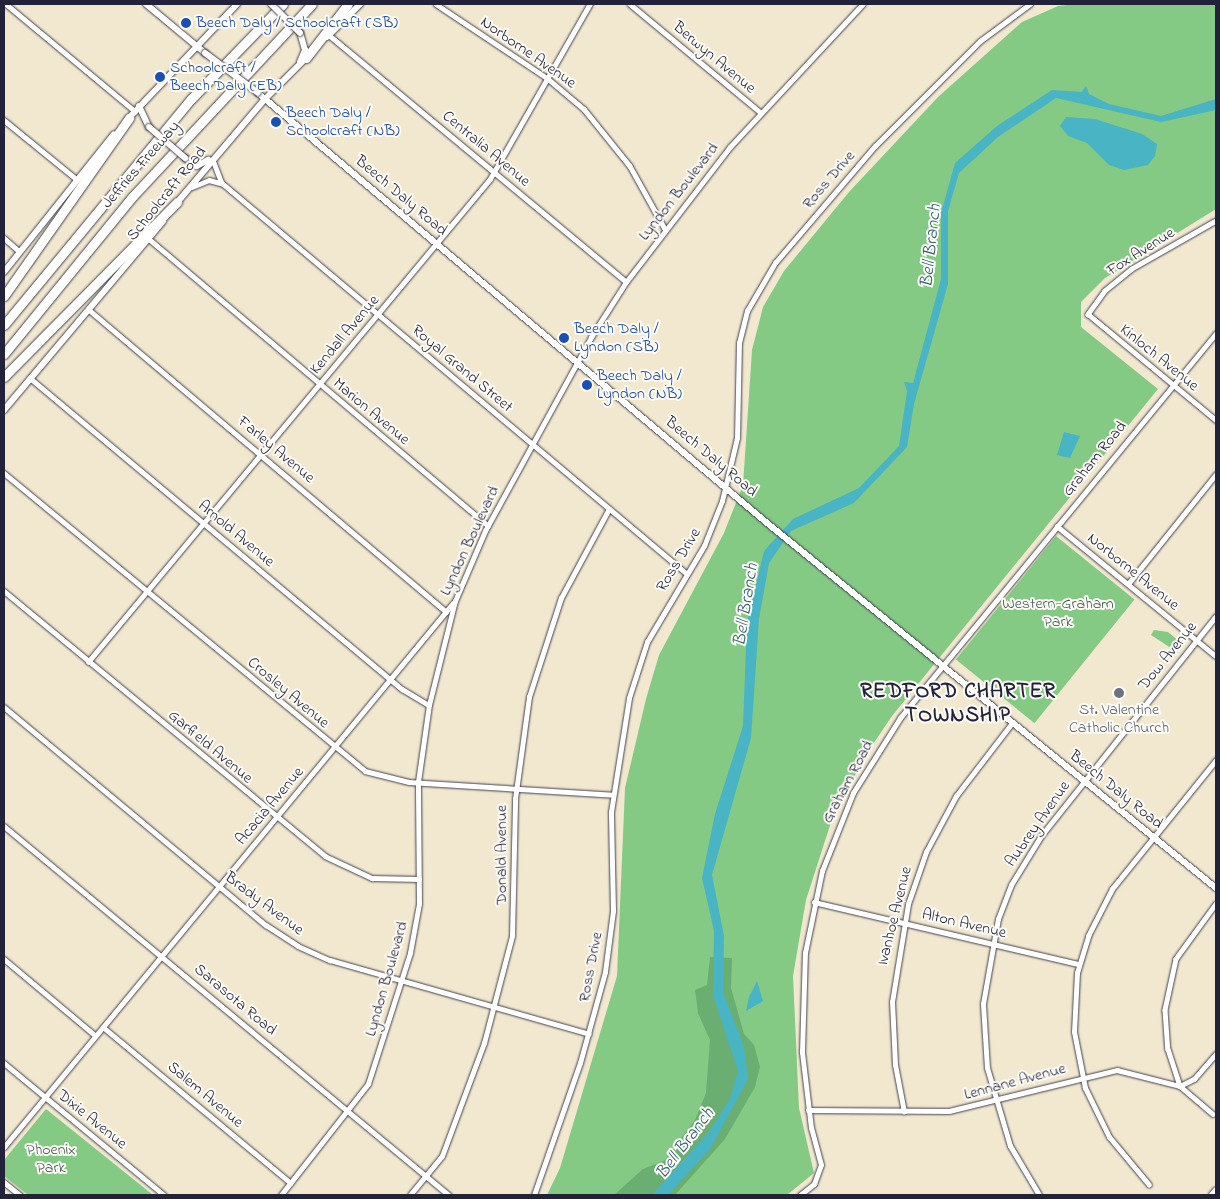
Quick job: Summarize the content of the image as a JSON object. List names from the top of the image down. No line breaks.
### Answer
{"streets":{"highway":["Jeffries Freeway"],"main road":["Schoolcraft Road","Beech Daly Road"],"street":["Norborne Avenue","Berwyn Avenue","Centralia Avenue","Ross Drive","Lyndon Boulevard","Fox Avenue","Kendall Avenue","Kinloch Avenue","Royal Grand Street","Marion Avenue","Farley Avenue","Graham Road","Arnold Avenue","Dow Avenue","Crosley Avenue","Garfield Avenue","Acacia Avenue","Aubrey Avenue","Donald Avenue","Brady Avenue","Ivanhoe Avenue","Alton Avenue","Sarasota Road","Lennane Avenue","Salem Avenue","Dixie Avenue"]},"crossings":[["Norborne Avenue","Lyndon Boulevard"],["Norborne Avenue","Kendall Avenue"],["Norborne Avenue","Graham Road"],["Norborne Avenue","Dow Avenue"],["Berwyn Avenue","Lyndon Boulevard"],["Centralia Avenue","Lyndon Boulevard"],["Centralia Avenue","Schoolcraft Road"],["Centralia Avenue","Kendall Avenue"],["Ross Drive","Beech Daly Road"],["Ross Drive","Royal Grand Street"],["Ross Drive","Crosley Avenue"],["Ross Drive","Brady Avenue"],["Lyndon Boulevard","Beech Daly Road"],["Lyndon Boulevard","Royal Grand Street"],["Lyndon Boulevard","Marion Avenue"],["Lyndon Boulevard","Arnold Avenue"],["Lyndon Boulevard","Crosley Avenue"],["Lyndon Boulevard","Garfield Avenue"],["Lyndon Boulevard","Acacia Avenue"],["Lyndon Boulevard","Brady Avenue"],["Lyndon Boulevard","Sarasota Road"],["Lyndon Boulevard","Salem Avenue"],["Schoolcraft Road","Beech Daly Road"],["Schoolcraft Road","Marion Avenue"],["Schoolcraft Road","Farley Avenue"],["Schoolcraft Road","Arnold Avenue"],["Beech Daly Road","Kendall Avenue"],["Beech Daly Road","Graham Road"],["Beech Daly Road","Dow Avenue"],["Beech Daly Road","Aubrey Avenue"],["Beech Daly Road","Ivanhoe Avenue"],["Fox Avenue","Kinloch Avenue"],["Kendall Avenue","Royal Grand Street"],["Kendall Avenue","Marion Avenue"],["Kendall Avenue","Farley Avenue"],["Kendall Avenue","Arnold Avenue"],["Kendall Avenue","Crosley Avenue"],["Kendall Avenue","Garfield Avenue"],["Kinloch Avenue","Graham Road"],["Royal Grand Street","Donald Avenue"],["Farley Avenue","Acacia Avenue"],["Graham Road","Alton Avenue"],["Graham Road","Lennane Avenue"],["Arnold Avenue","Acacia Avenue"],["Dow Avenue","Aubrey Avenue"],["Crosley Avenue","Acacia Avenue"],["Crosley Avenue","Donald Avenue"],["Garfield Avenue","Acacia Avenue"],["Acacia Avenue","Brady Avenue"],["Acacia Avenue","Sarasota Road"],["Acacia Avenue","Salem Avenue"],["Aubrey Avenue","Alton Avenue"],["Aubrey Avenue","Lennane Avenue"],["Donald Avenue","Brady Avenue"],["Donald Avenue","Sarasota Road"],["Ivanhoe Avenue","Alton Avenue"],["Ivanhoe Avenue","Lennane Avenue"]],"districts":["REDFORD CHARTER TOWNSHIP"],"water":["Bell Branch"],"parks":["Western-Graham Park","Phoenix Park"],"places":["Beech Daly / Schoolcraft (SB)","Schoolcraft / Beech Daly (EB)","Beech Daly / Schoolcraft (NB)","Beech Daly / Lyndon (SB)","Beech Daly / Lyndon (NB)","St. Valentine Catholic Church"]}
